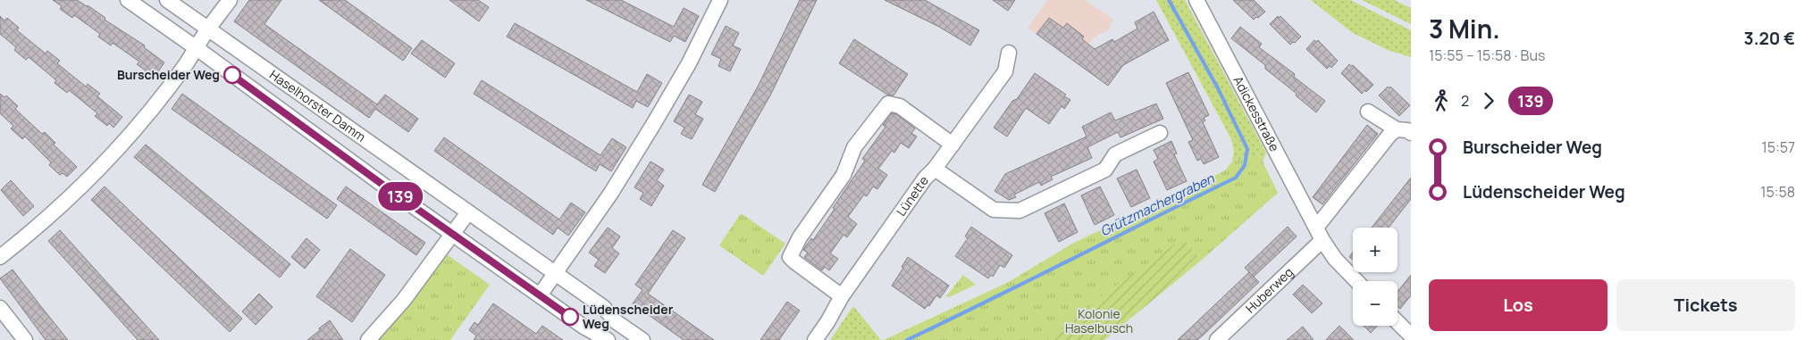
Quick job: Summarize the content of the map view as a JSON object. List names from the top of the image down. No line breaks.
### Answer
{"streets":{"street":["Haselhorster Damm","Adickesstraße","Lünette","Huberweg"]},"crossings":[["Adickesstraße","Huberweg"]],"water":["Grützmachergraben"],"parks":["Kolonie Haselbusch"],"places":["Burscheider Weg","Lüdenscheider Weg"],"lines":["bus line 139"],"page":{"on_map":"139","heading":["3 Min.","15:55 – 15:58 · Bus","3.20 €"],"legs":["2","139"],"list":[{"name":"Burscheider Weg","value":"15:57"},{"name":"Lüdenscheider Weg","value":"15:58"}],"map_buttons":["+","−"],"buttons":["Los","Tickets"]}}
